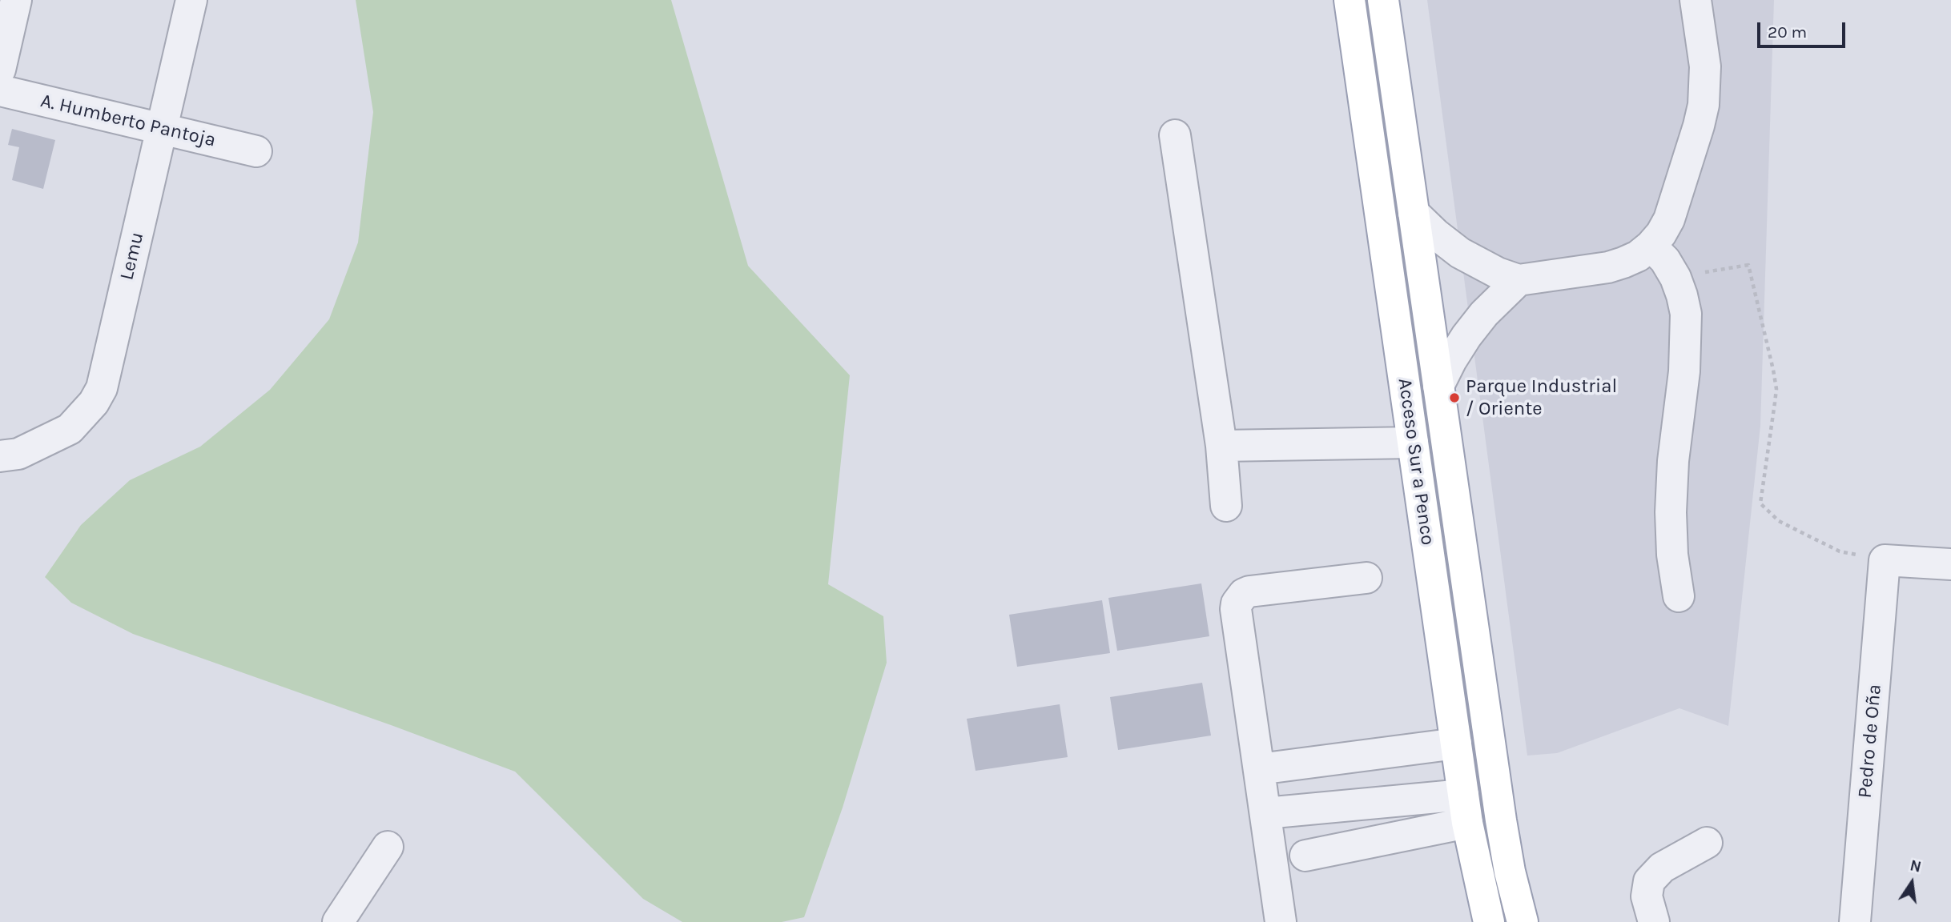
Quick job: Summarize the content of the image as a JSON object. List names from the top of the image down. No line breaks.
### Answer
{"streets":{"main road":["Acceso Sur a Penco"],"street":["A. Humberto Pantoja","Lemu","Pedro de Oña"]},"crossings":[["A. Humberto Pantoja","Lemu"]],"places":["Parque Industrial / Oriente"],"scale_bar":"20 m","north":"top"}
